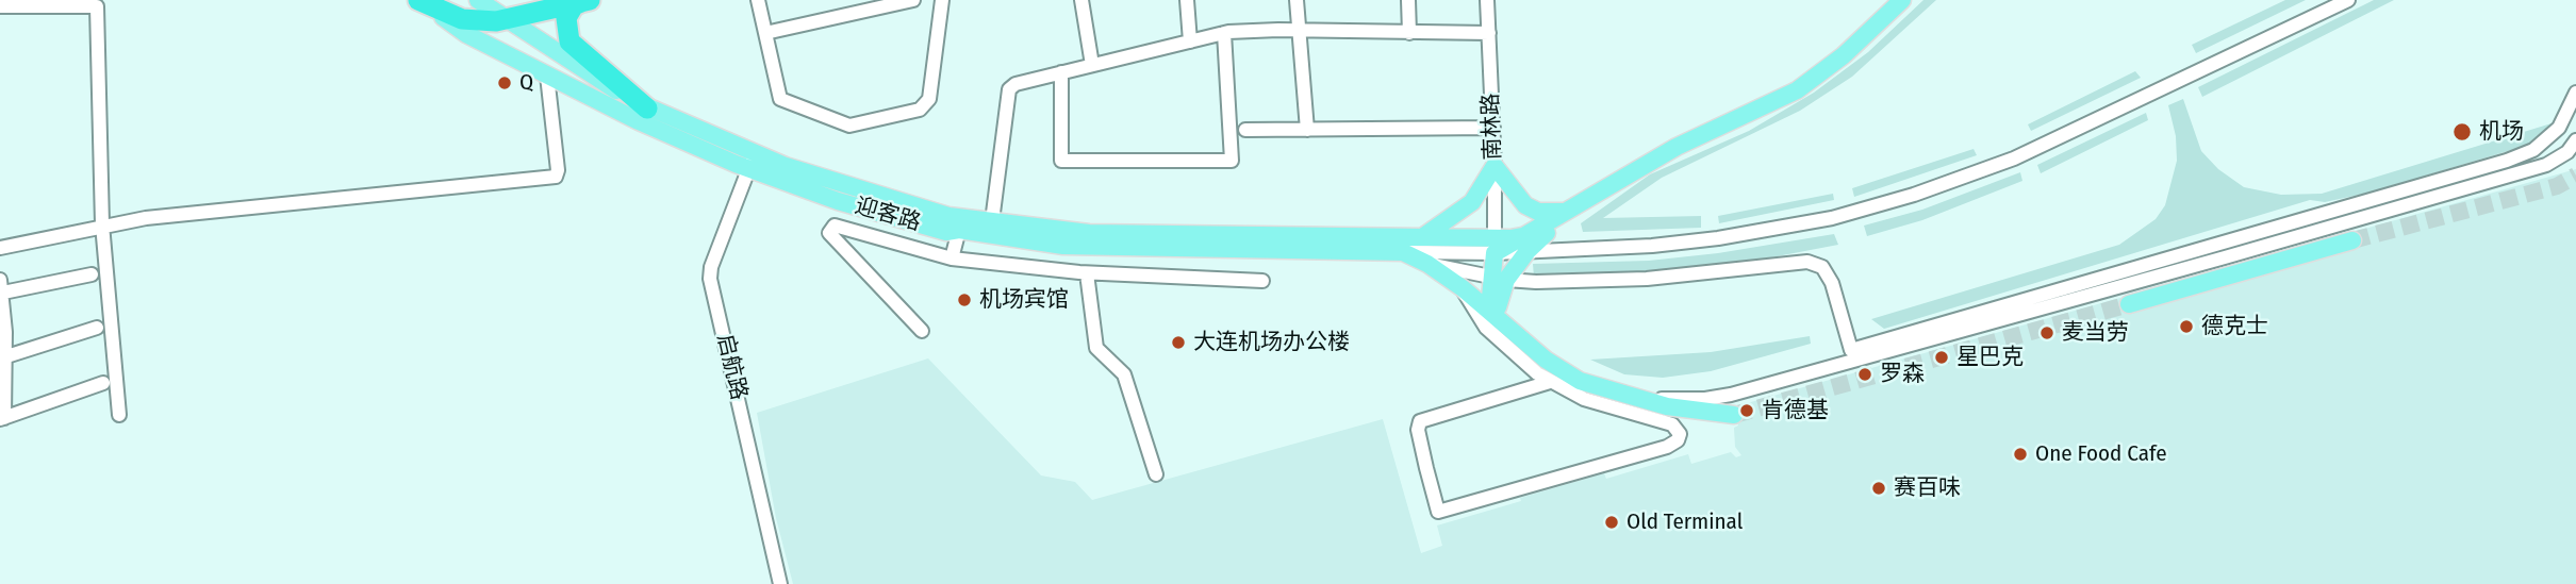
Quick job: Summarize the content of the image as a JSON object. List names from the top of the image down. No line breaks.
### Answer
{"streets":{"main road":["迎客路"],"street":["南林路","启航路"]},"crossings":[["南林路","迎客路"],["迎客路","启航路"]],"places":["Q","机场","机场宾馆","德克士","麦当劳","大连机场办公楼","星巴克","罗森","肯德基","One Food Cafe","赛百味","Old Terminal"]}
